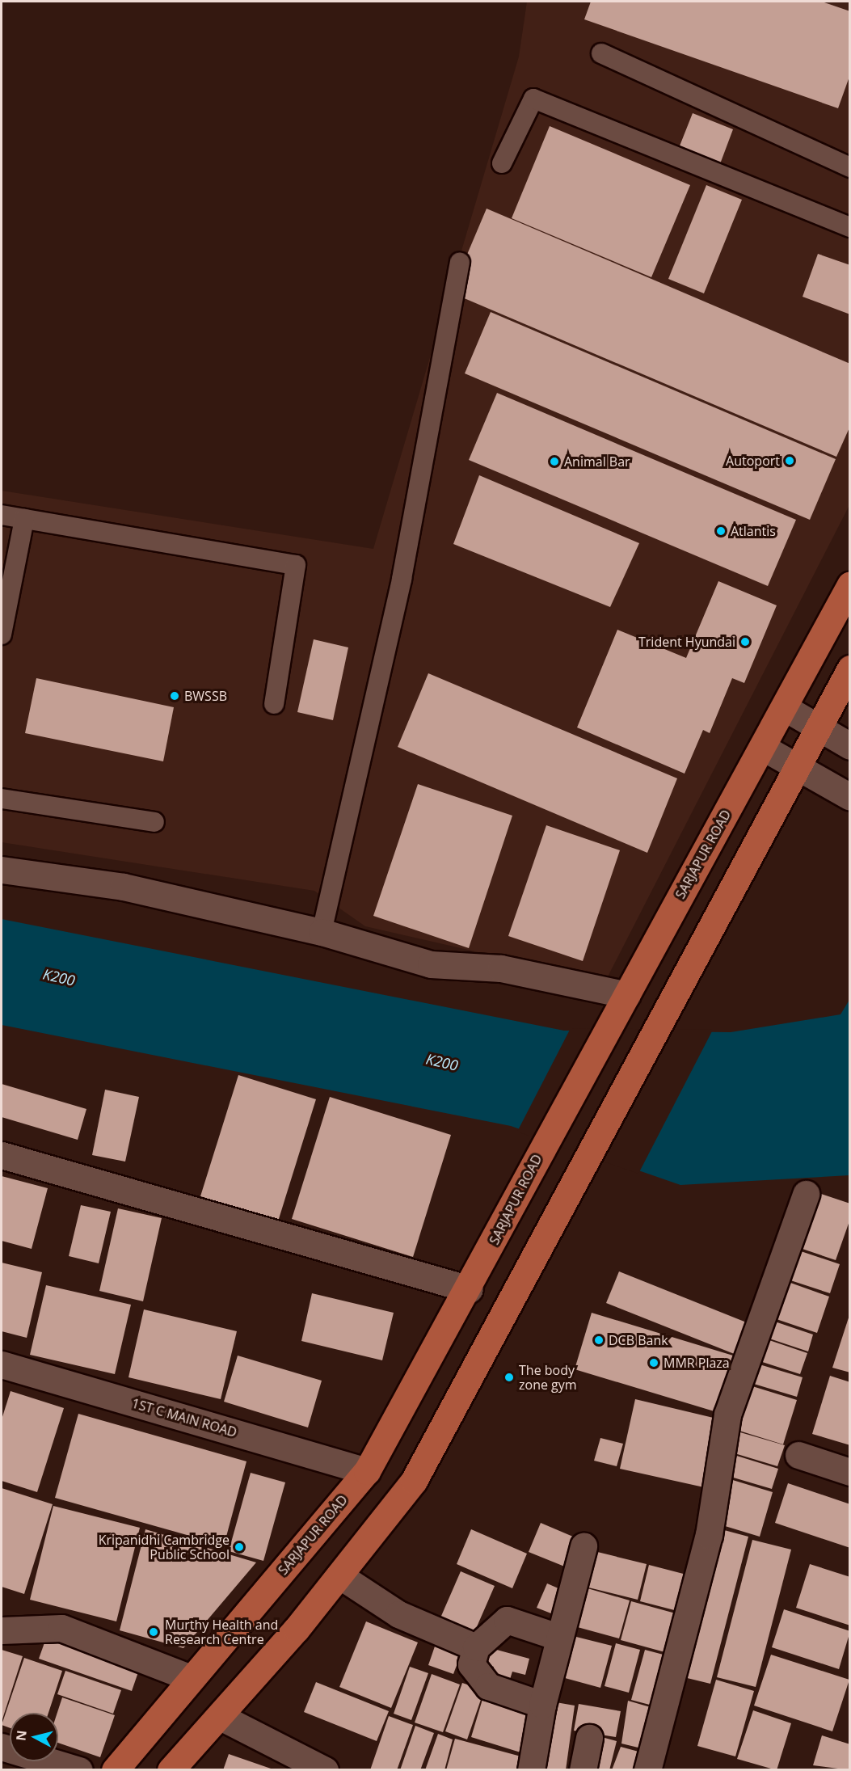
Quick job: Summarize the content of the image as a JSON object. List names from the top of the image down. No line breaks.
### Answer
{"streets":{"main road":["SARJAPUR ROAD"],"street":["1ST C MAIN ROAD"]},"crossings":[["SARJAPUR ROAD","1ST C MAIN ROAD"]],"water":["K200"],"places":["Autoport","Animal Bar","Atlantis","Trident Hyundai","BWSSB","DCB Bank","MMR Plaza","The body zone gym","Kripanidhi Cambridge Public School","Murthy Health and Research Centre"],"north":"left"}
